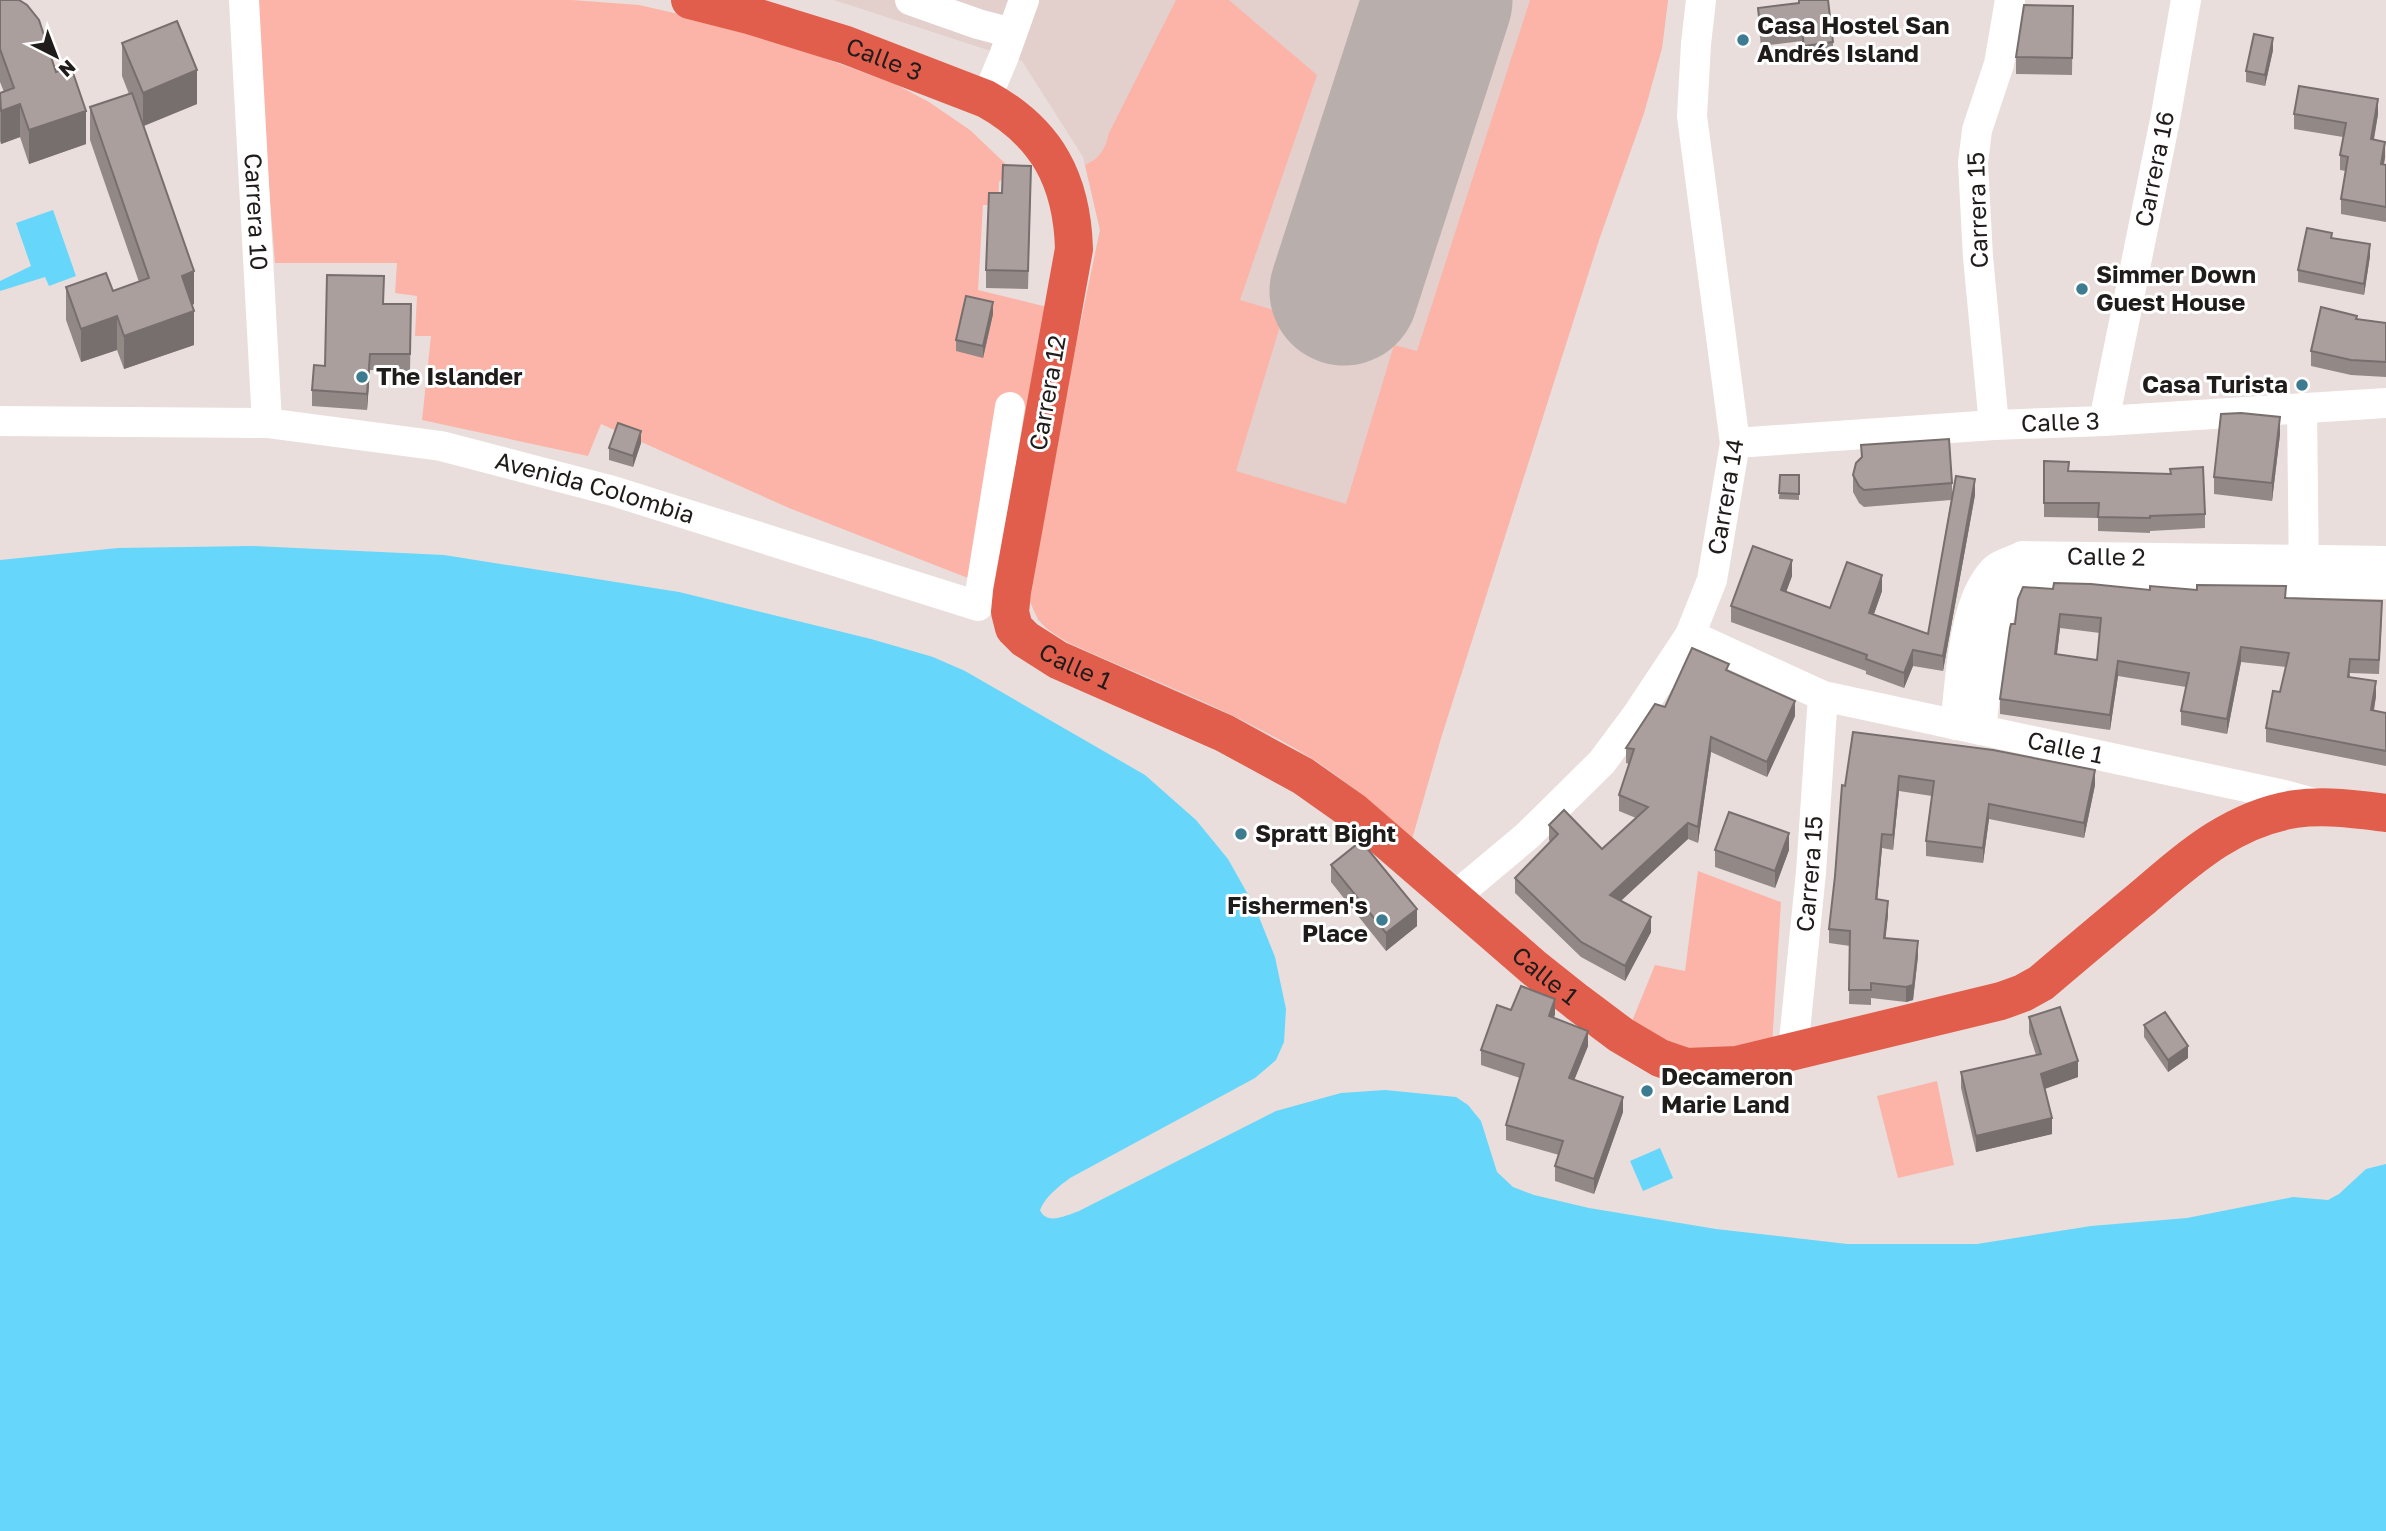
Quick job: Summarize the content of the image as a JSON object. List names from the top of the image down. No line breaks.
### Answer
{"streets":{"highway":["Calle 3","Carrera 12","Calle 1"],"street":["Carrera 16","Carrera 15","Carrera 10","Avenida Colombia","Carrera 14","Calle 2"]},"crossings":[["Calle 3","Carrera 16"],["Calle 3","Carrera 15"],["Calle 3","Carrera 12"],["Calle 3","Carrera 14"],["Carrera 15","Calle 1"],["Carrera 10","Avenida Colombia"],["Carrera 12","Calle 1"],["Carrera 14","Calle 1"],["Calle 2","Calle 1"]],"places":["Casa Hostel San Andrés Island","Simmer Down Guest House","The Islander","Casa Turista","Spratt Bight","Fishermen's Place","Decameron Marie Land"],"north":"bottom right"}
